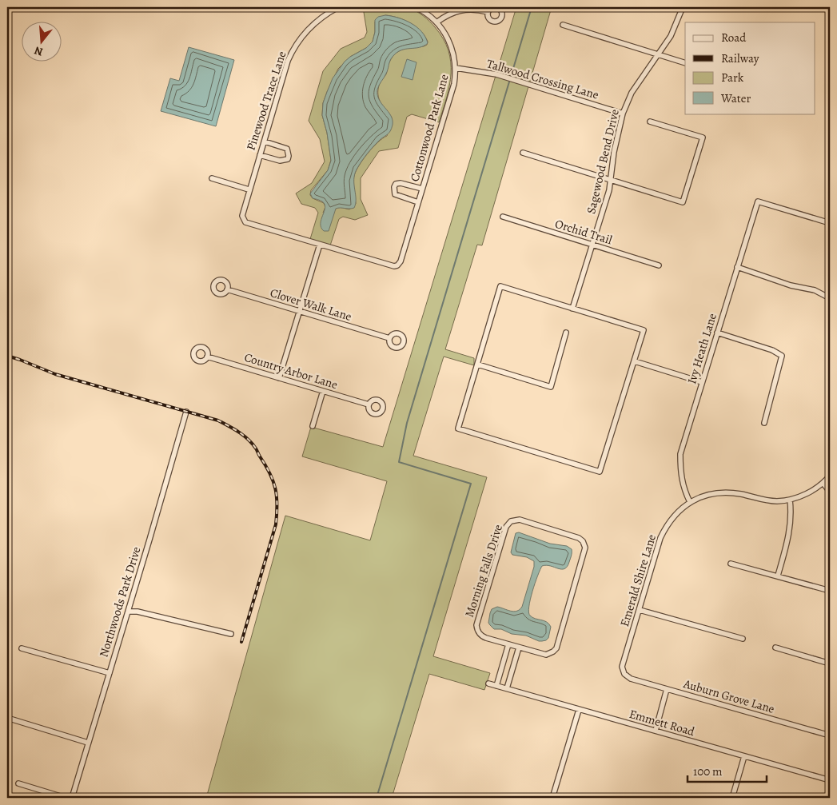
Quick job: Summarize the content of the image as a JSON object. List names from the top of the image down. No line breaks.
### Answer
{"streets":{"street":["Tallwood Crossing Lane","Pinewood Trace Lane","Cottonwood Park Lane","Sagewood Bend Drive","Orchid Trail","Clover Walk Lane","Ivy Heath Lane","Country Arbor Lane","Morning Falls Drive","Emerald Shire Lane","Northwoods Park Drive","Auburn Grove Lane","Emmett Road"]},"crossings":[["Tallwood Crossing Lane","Cottonwood Park Lane"],["Tallwood Crossing Lane","Sagewood Bend Drive"],["Pinewood Trace Lane","Cottonwood Park Lane"],["Sagewood Bend Drive","Orchid Trail"],["Ivy Heath Lane","Emerald Shire Lane"],["Emerald Shire Lane","Auburn Grove Lane"]],"legend":["Road","Railway","Park","Water"],"scale_bar":"100 m","north":"bottom"}
